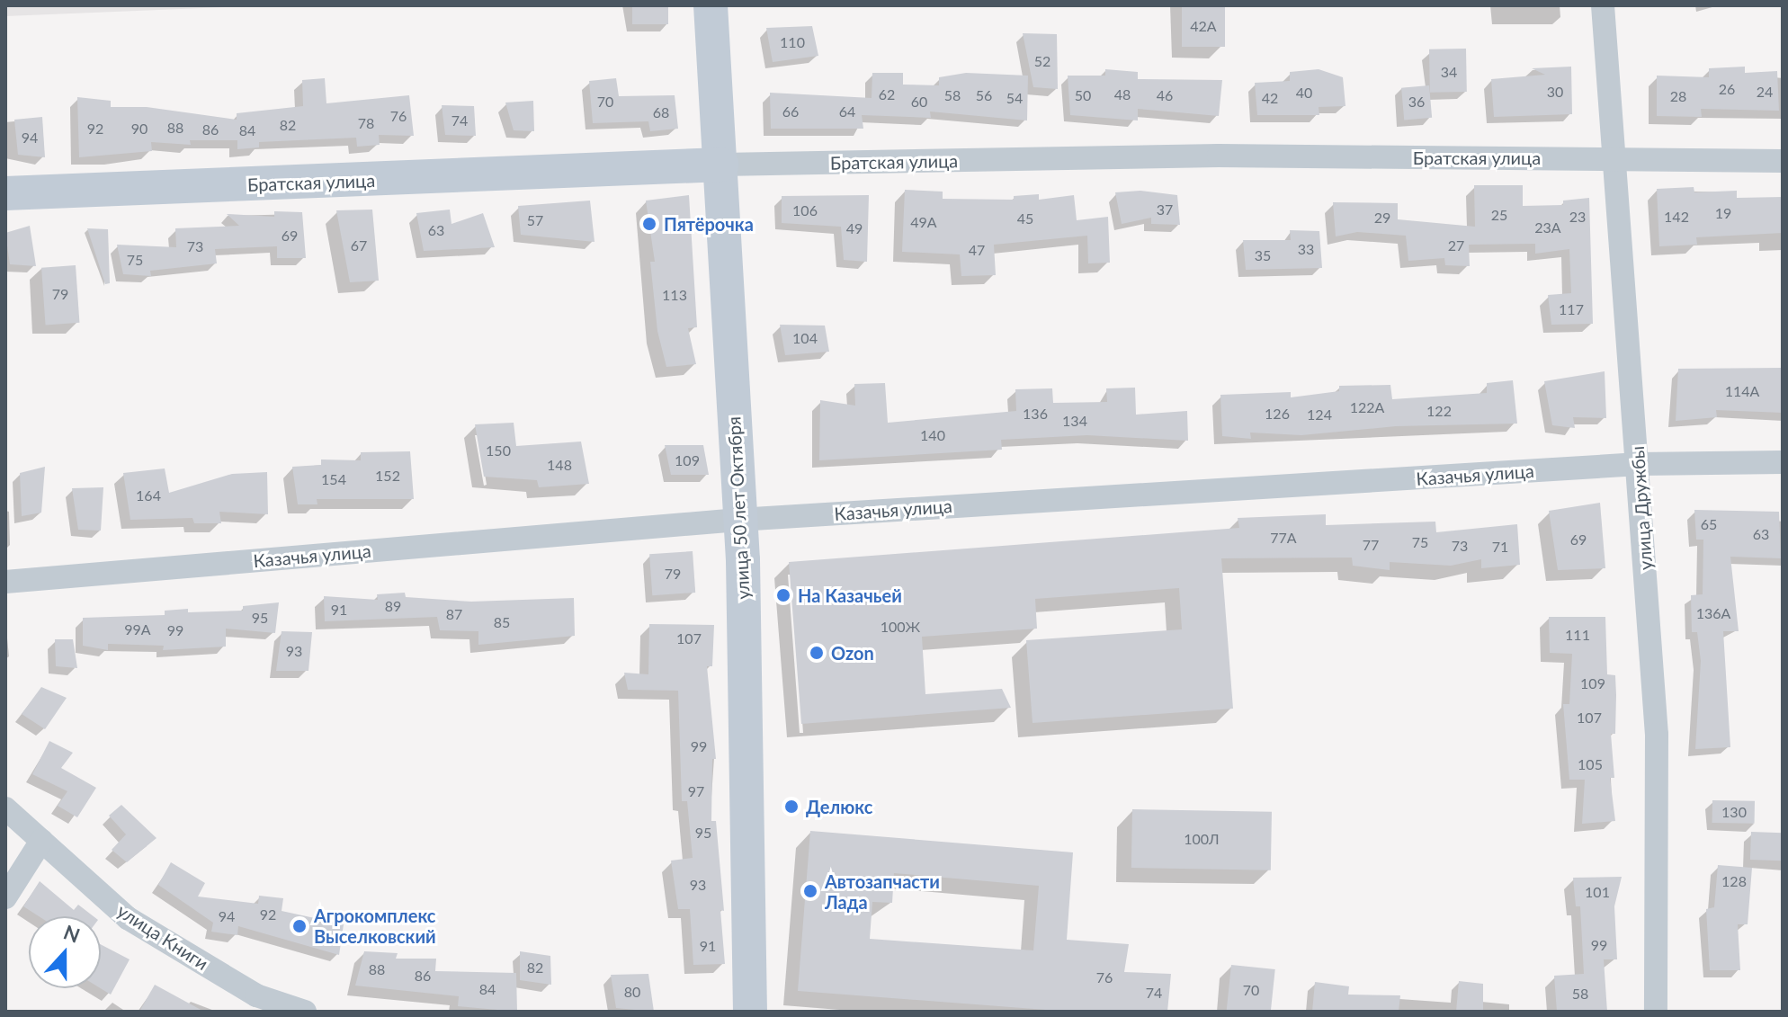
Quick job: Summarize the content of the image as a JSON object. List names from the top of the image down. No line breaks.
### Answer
{"streets":{"main road":["Братская улица","улица 50 лет Октября"],"street":["Казачья улица","улица Дружбы","улица Книги"]},"crossings":[["Братская улица","улица 50 лет Октября"],["Братская улица","улица Дружбы"],["Казачья улица","улица 50 лет Октября"],["Казачья улица","улица Дружбы"]],"places":["Пятёрочка","На Казачьей","Ozon","Делюкс","Автозапчасти Лада","Агрокомплекс Выселковский"],"house_numbers":["42А","110","52","34","26","30","24","40","62","48","58","56","50","46","28","54","42","70","60","36","66","64","68","76","74","78","82","88","92","90","86","84","94","37","106","19","25","23","142","29","45","57","49А","23А","49","63","69","67","27","73","33","47","35","75","79","113","117","104","114А","122А","122","136","126","124","134","140","150","109","148","152","154","164","65","63","77А","69","75","77","73","71","79","89","91","136А","87","95","85","100Ж","99А","99","111","107","93","109","107","99","105","97","130","95","100Л","128","93","101","92","94","99","91","82","88","86","76","84","70","80","74","58"],"north":"top"}
